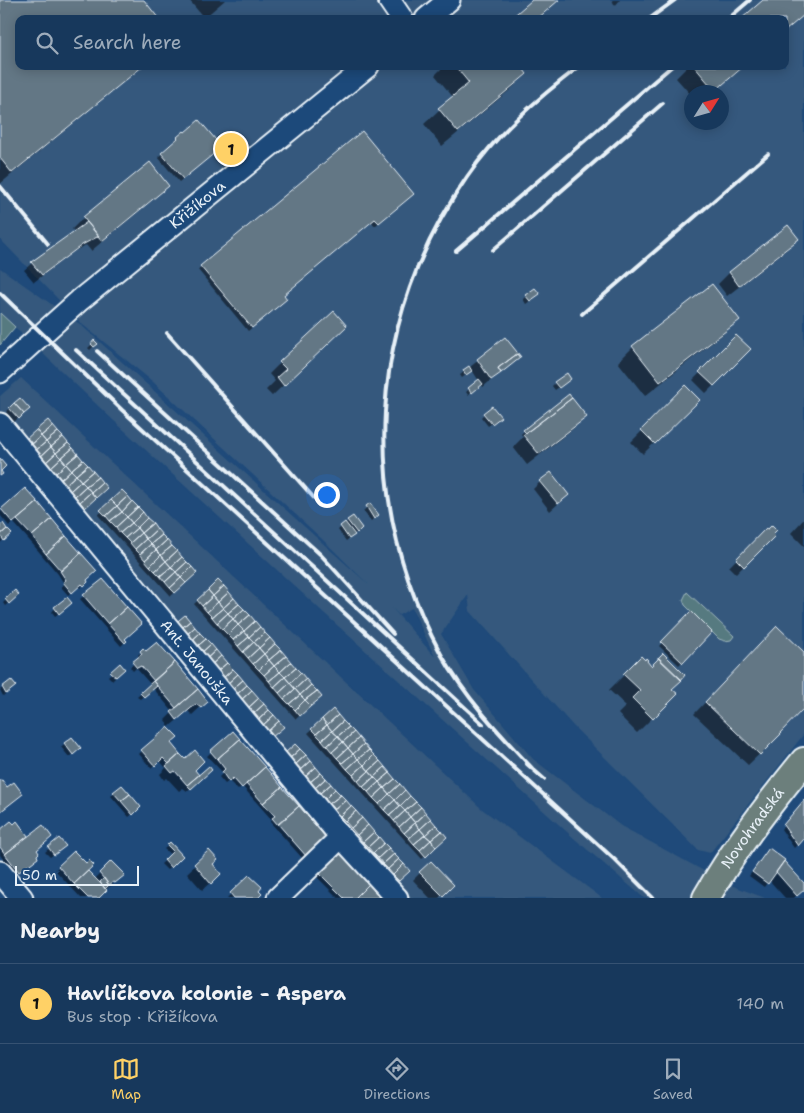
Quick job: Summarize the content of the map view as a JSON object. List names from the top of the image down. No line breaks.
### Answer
{"streets":{"main road":["Novohradská"],"street":["Křižíkova","Ant. Janouška"]},"scale_bar":"50 m","north":"top right","page":{"search":"Search here","pins":"1","scale":"50 m","heading":"Nearby","list":[{"mark":"1","name":"Havlíčkova kolonie - Aspera","note":"Bus stop · Křižíkova","value":"140 m"}],"nav":["Map","Directions","Saved"]}}
